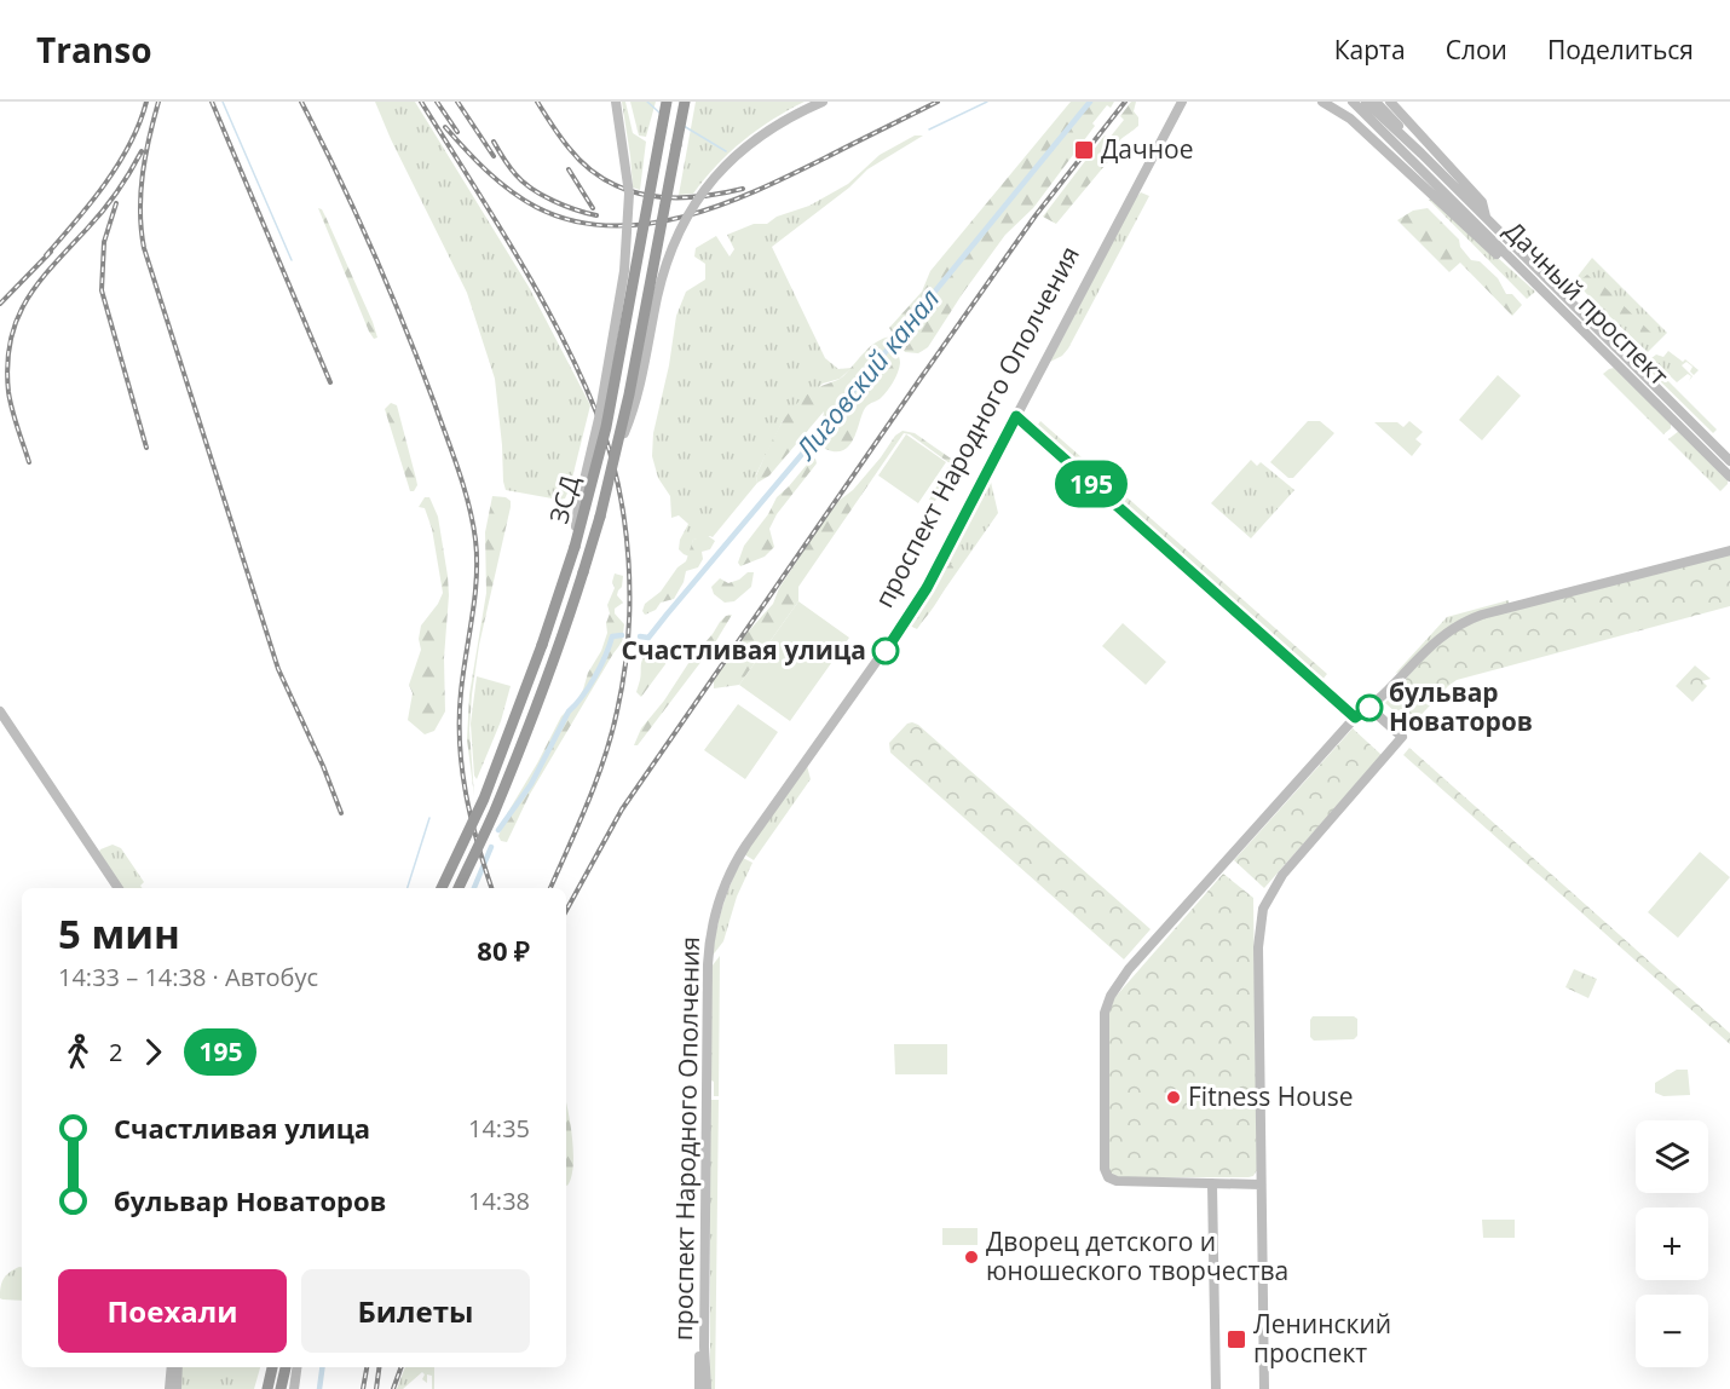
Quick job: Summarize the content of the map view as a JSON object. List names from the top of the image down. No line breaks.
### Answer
{"streets":{"highway":["ЗСД"],"main road":["Дачный проспект","проспект Народного Ополчения"]},"water":["Лиговский канал"],"places":{"transit":["Дачное","Ленинский проспект"],"other":["Счастливая улица","бульвар Новаторов","Fitness House","Дворец детского и юношеского творчества"]},"lines":["bus line 195"],"page":{"header":"Transo","nav":["Карта","Слои","Поделиться"],"on_map":"195","heading":["5 мин","14:33 – 14:38 · Автобус","80 ₽"],"legs":["2","195"],"list":[{"name":"Счастливая улица","value":"14:35"},{"name":"бульвар Новаторов","value":"14:38"}],"map_buttons":["+","−"],"buttons":["Поехали","Билеты"]}}
